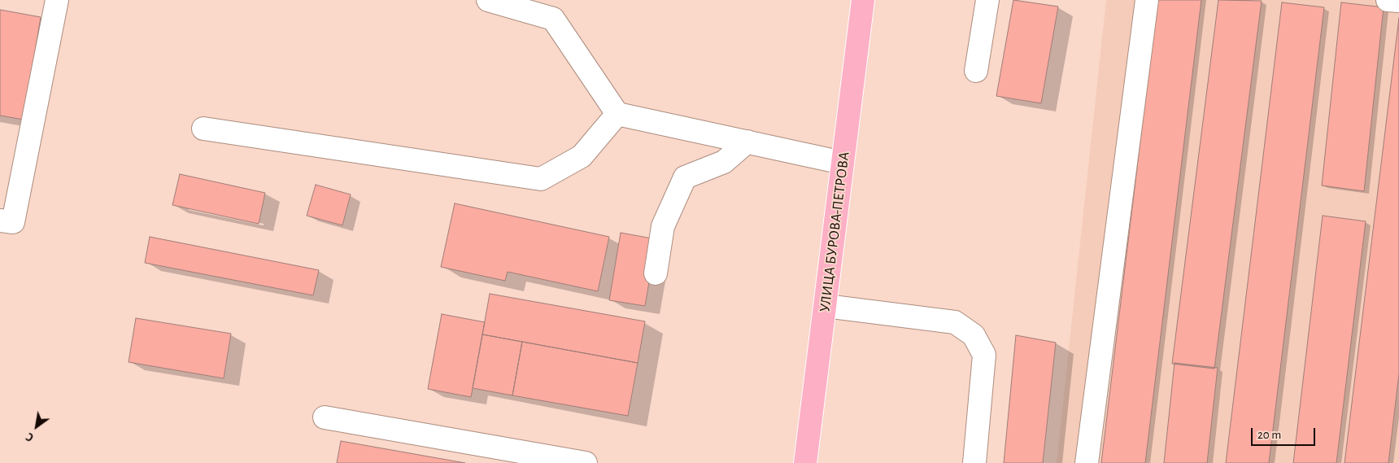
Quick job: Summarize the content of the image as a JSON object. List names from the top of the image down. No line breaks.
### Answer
{"streets":{"main road":["УЛИЦА БУРОВА-ПЕТРОВА"]},"scale_bar":"20 m","north":"bottom left"}
